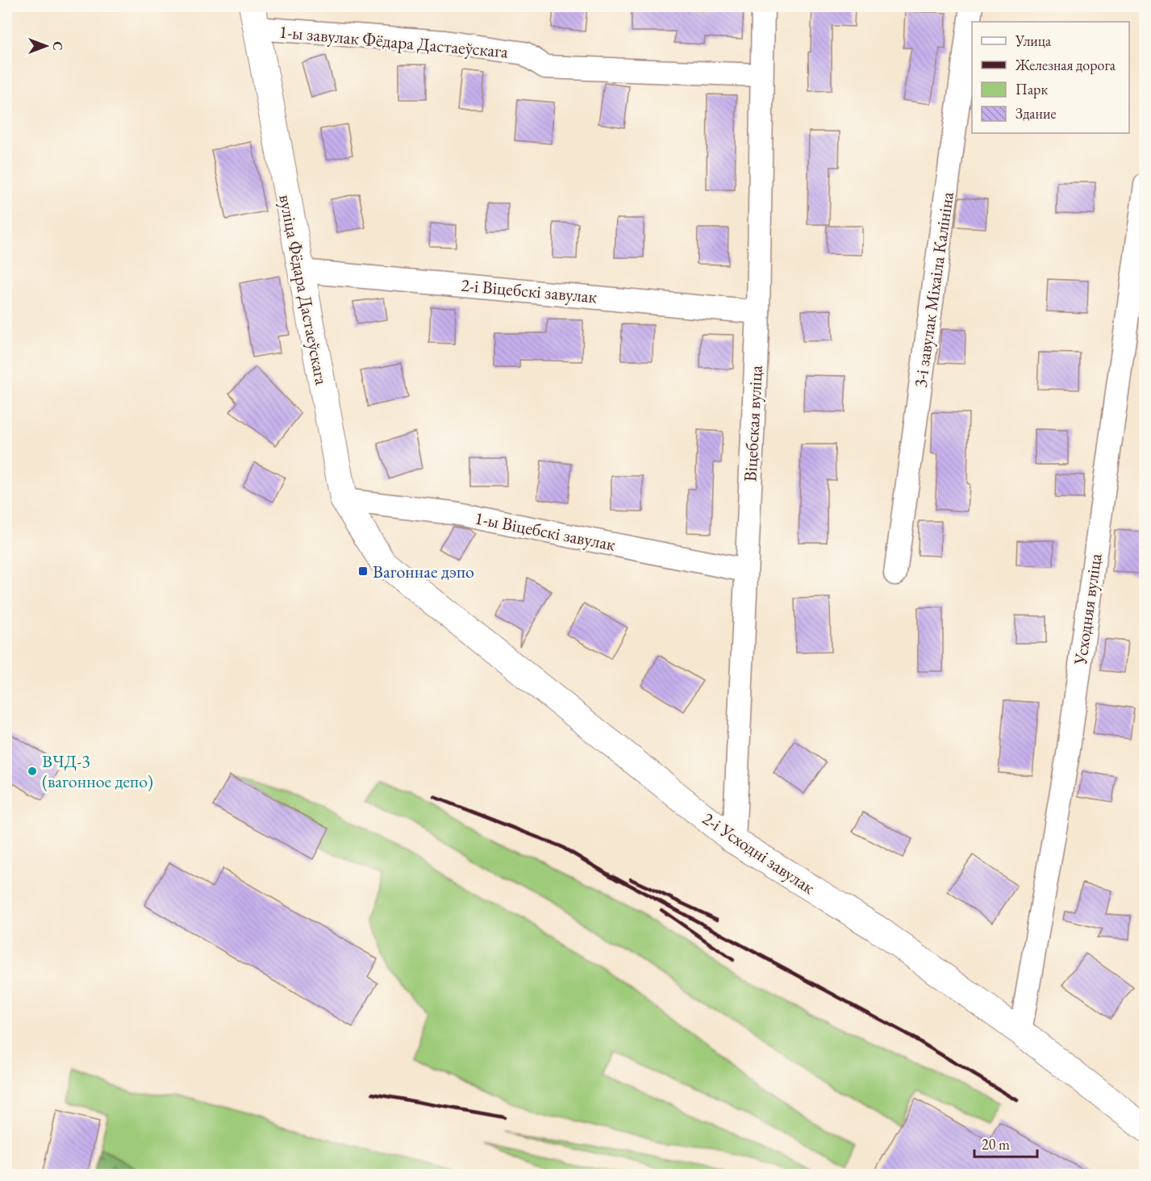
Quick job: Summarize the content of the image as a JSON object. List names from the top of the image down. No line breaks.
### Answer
{"streets":{"street":["1-ы завулак Фёдара Дастаеўскага","вуліца Фёдара Дастаеўскага","3-і завулак Міхаіла Калініна","2-і Віцебскі завулак","Віцебская вуліца","1-ы Віцебскі завулак","Усходняя вуліца","2-і Усходні завулак"]},"crossings":[["1-ы завулак Фёдара Дастаеўскага","вуліца Фёдара Дастаеўскага"],["1-ы завулак Фёдара Дастаеўскага","Віцебская вуліца"],["вуліца Фёдара Дастаеўскага","2-і Віцебскі завулак"],["вуліца Фёдара Дастаеўскага","1-ы Віцебскі завулак"],["вуліца Фёдара Дастаеўскага","2-і Усходні завулак"],["2-і Віцебскі завулак","Віцебская вуліца"],["Віцебская вуліца","1-ы Віцебскі завулак"],["Віцебская вуліца","2-і Усходні завулак"],["Усходняя вуліца","2-і Усходні завулак"]],"places":{"transit":["Вагоннае дэпо"],"other":["ВЧД-3 (вагонное депо)"]},"legend":["Улица","Железная дорога","Парк","Здание"],"scale_bar":"20 m","north":"right"}
